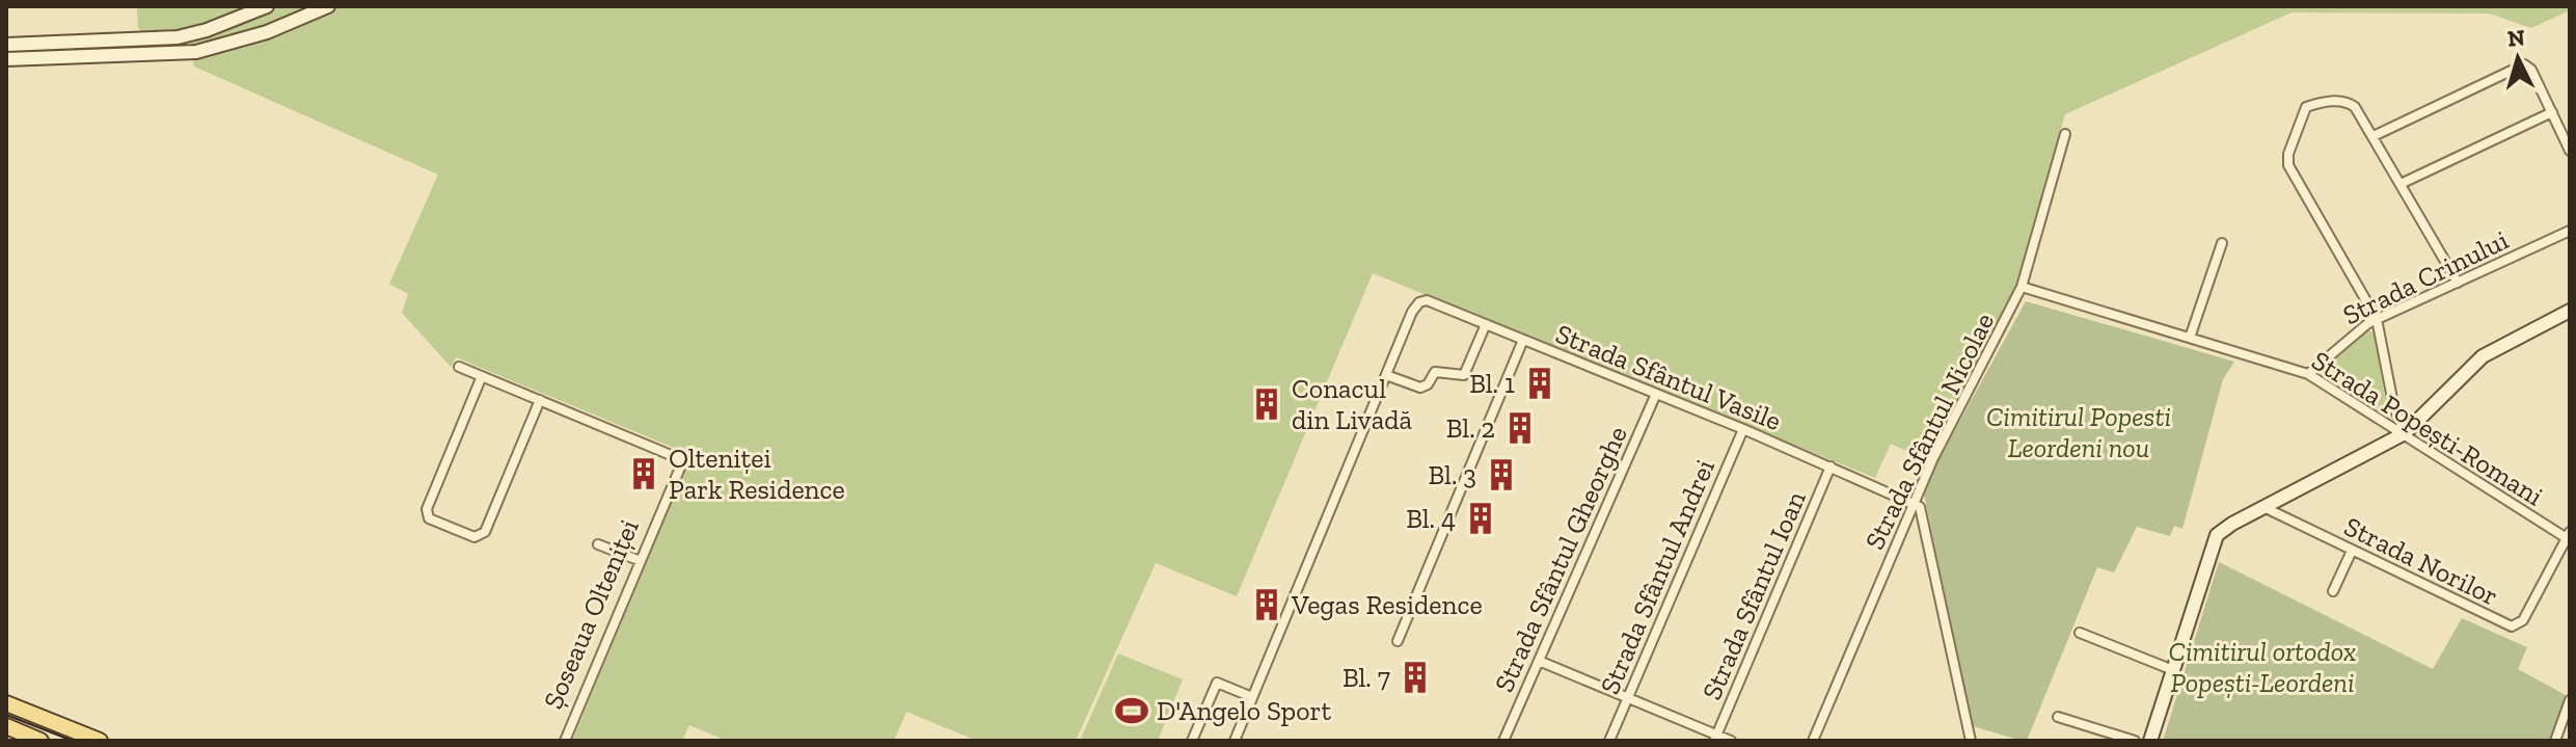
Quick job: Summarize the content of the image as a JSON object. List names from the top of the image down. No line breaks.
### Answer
{"streets":{"street":["Strada Crinului","Strada Sfântul Vasile","Strada Popești-Romani","Strada Sfântul Nicolae","Strada Sfântul Gheorghe","Strada Norilor","Strada Sfântul Andrei","Strada Sfântul Ioan","Șoseaua Olteniței"]},"crossings":[["Strada Crinului","Strada Popești-Romani"],["Strada Sfântul Vasile","Strada Sfântul Nicolae"],["Strada Sfântul Vasile","Strada Sfântul Gheorghe"],["Strada Sfântul Vasile","Strada Sfântul Andrei"],["Strada Sfântul Vasile","Strada Sfântul Ioan"],["Strada Popești-Romani","Strada Sfântul Nicolae"],["Strada Popești-Romani","Strada Norilor"]],"parks":["Cimitirul Popesti Leordeni nou","Cimitirul ortodox Popești-Leordeni"],"places":{"building":["Bl. 1","Conacul din Livadă","Bl. 2","Olteniței Park Residence","Bl. 3","Bl. 4","Vegas Residence","Bl. 7"],"sports":["D'Angelo Sport"]},"north":"top"}
